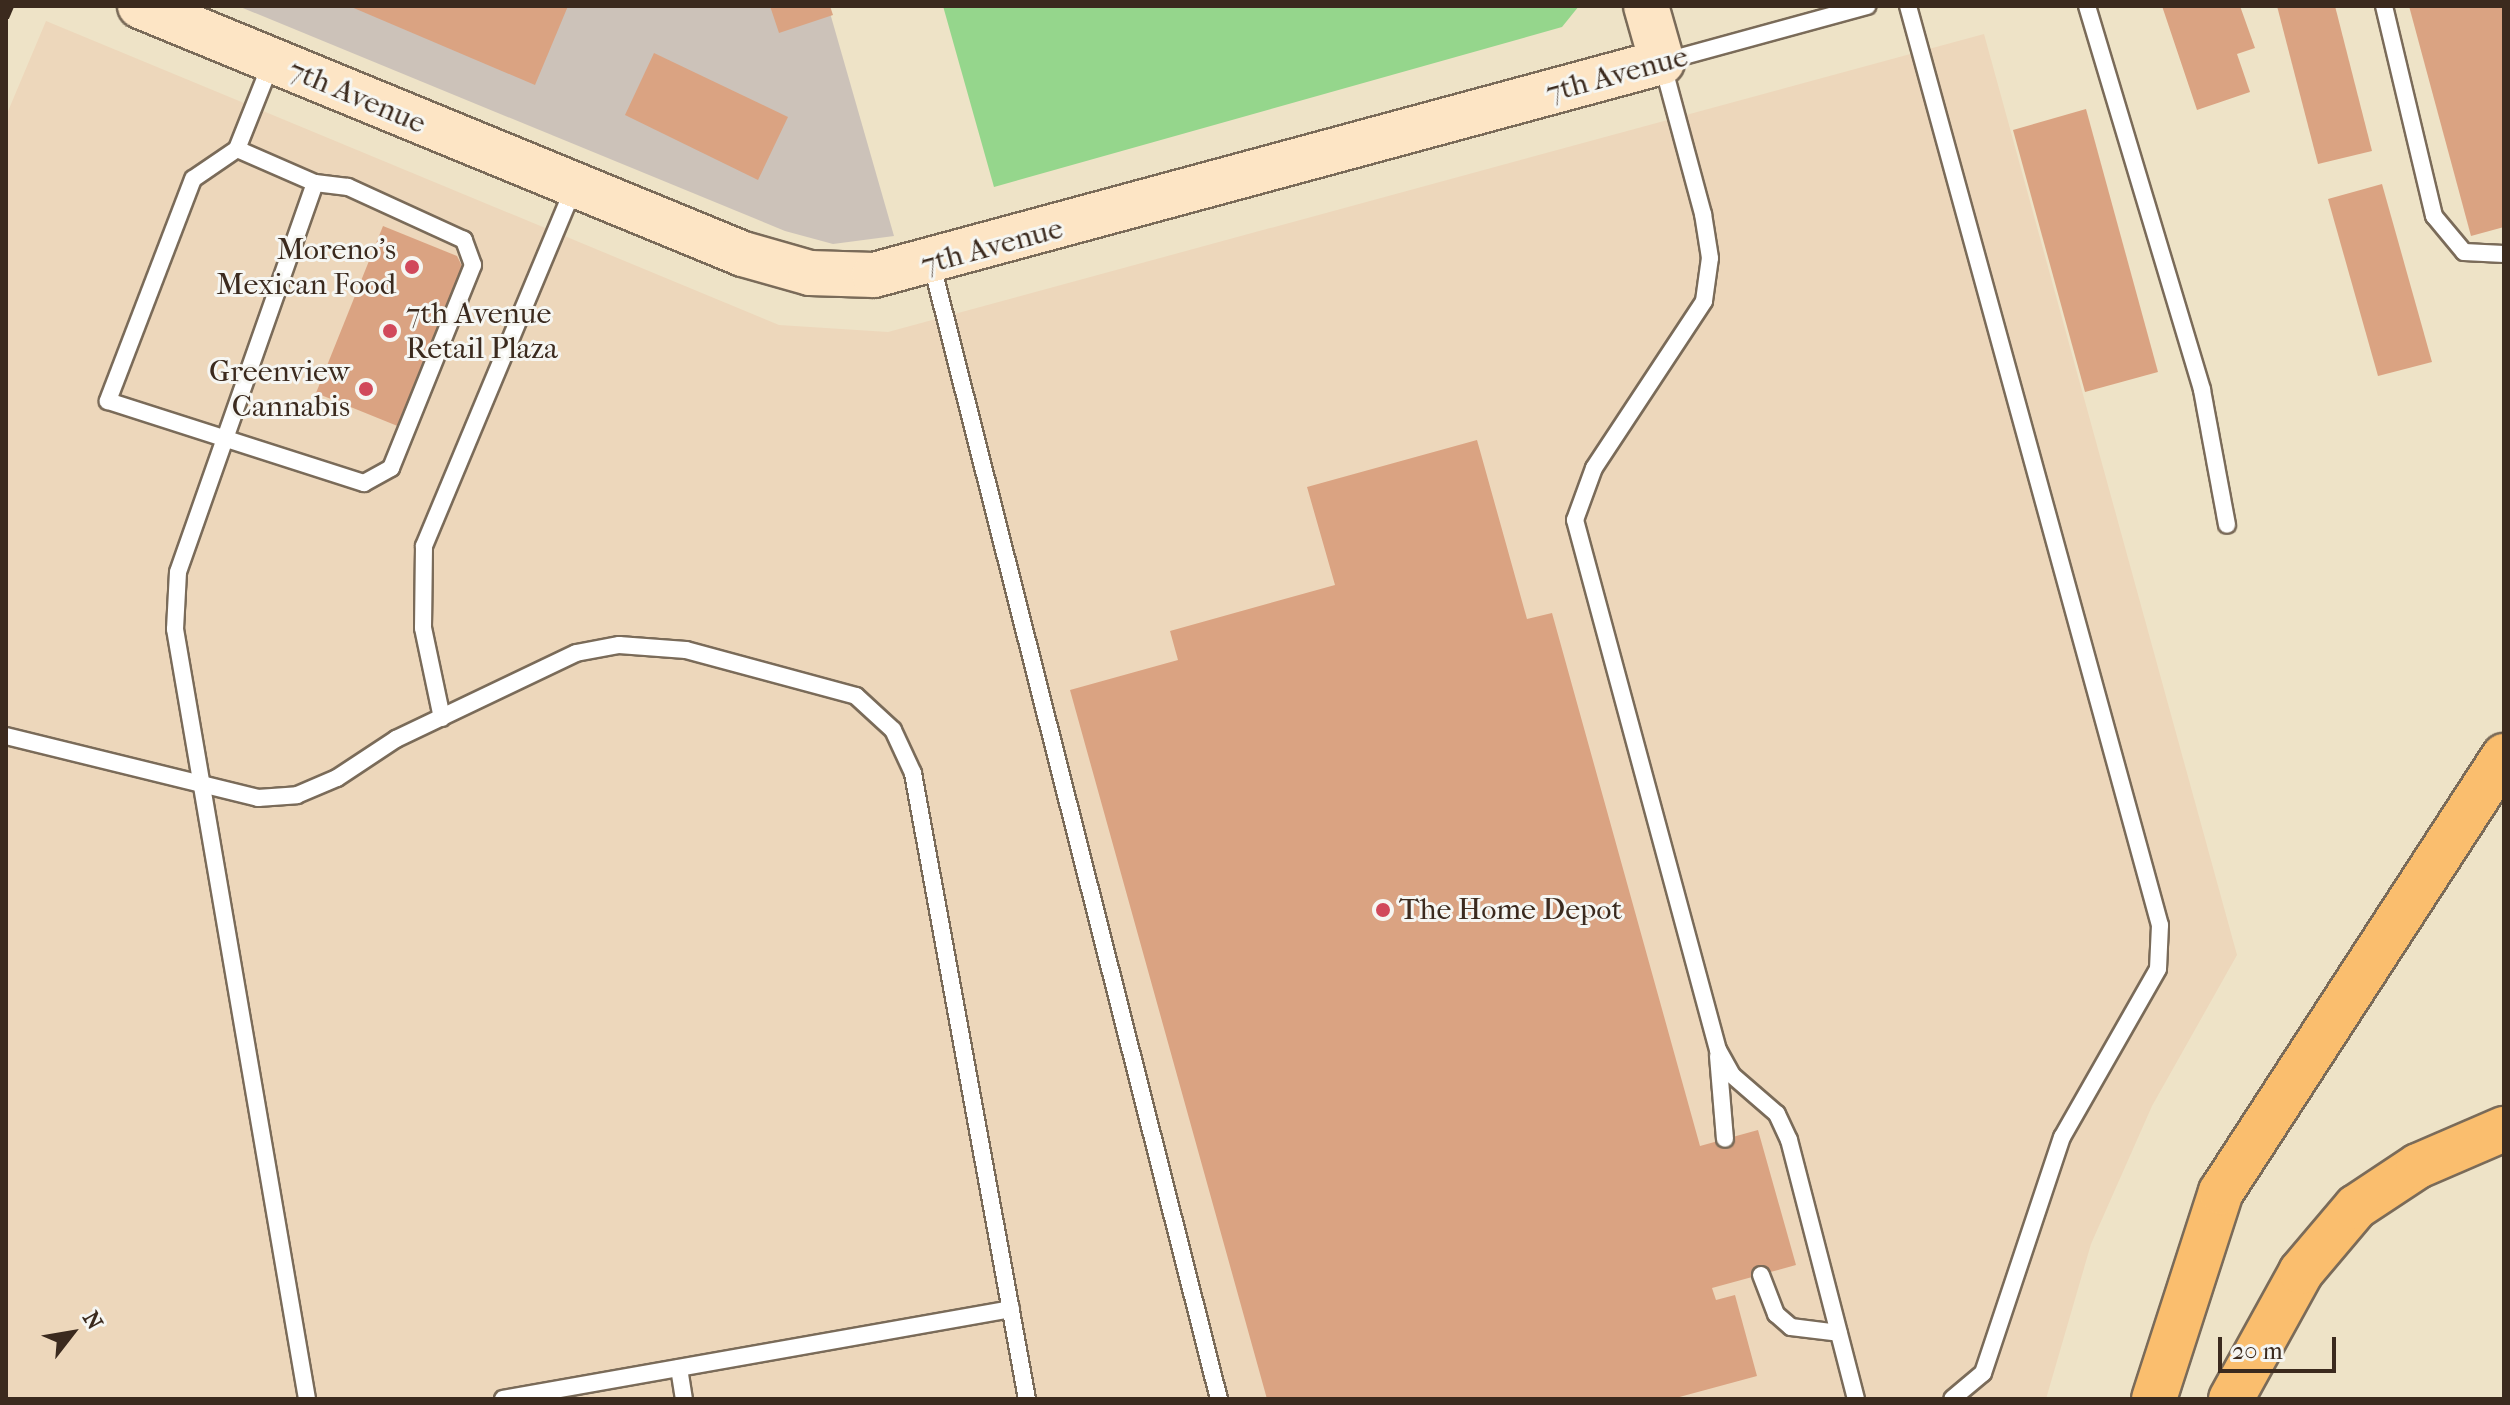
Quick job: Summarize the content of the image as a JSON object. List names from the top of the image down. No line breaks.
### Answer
{"streets":{"street":["7th Avenue"]},"places":["Moreno's Mexican Food","7th Avenue Retail Plaza","Greenview Cannabis","The Home Depot"],"scale_bar":"20 m","north":"top right"}
